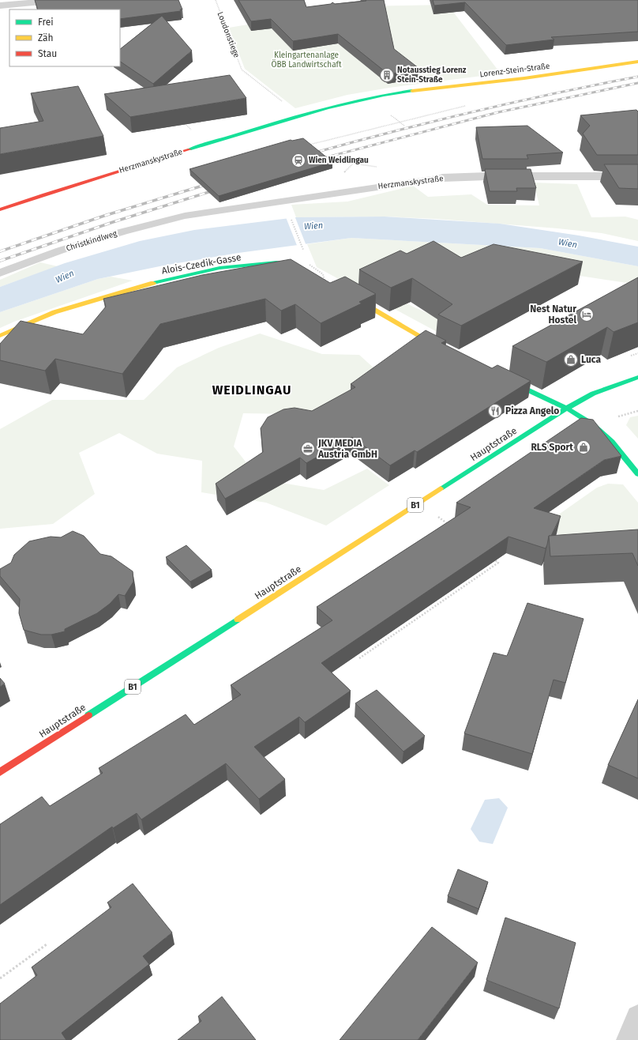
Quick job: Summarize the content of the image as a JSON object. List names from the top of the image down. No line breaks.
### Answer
{"streets":{"street":["Lorenz-Stein-Straße","Herzmanskystraße","Alois-Czedik-Gasse","Hauptstraße","B1"],"lane":["Christkindlweg"],"path":["Loudonstiege"]},"crossings":[["Lorenz-Stein-Straße","Herzmanskystraße"],["Herzmanskystraße","Christkindlweg"],["Hauptstraße","B1"]],"districts":["WEIDLINGAU"],"water":["Wien"],"parks":["Kleingartenanlage ÖBB Landwirtschaft"],"places":{"building":["Notausstieg Lorenz Stein-Straße"],"station":["Wien Weidlingau"],"hotel":["Nest Natur Hostel"],"shop":["Luca","RLS Sport"],"restaurant":["Pizza Angelo"],"office":["JKV MEDIA Austria GmbH"]},"legend":["Frei","Zäh","Stau"]}
